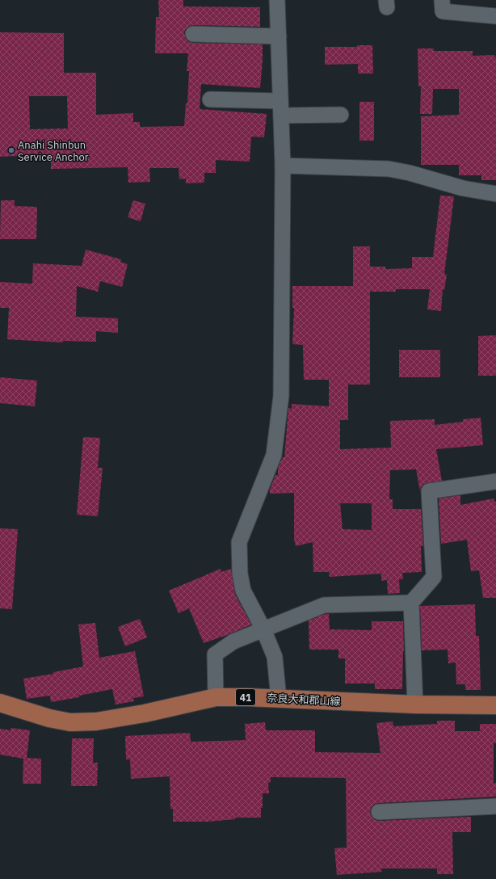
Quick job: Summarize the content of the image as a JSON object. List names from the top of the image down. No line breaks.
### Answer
{"streets":{"main road":["41","奈良大和郡山線"]},"places":["Anahi Shinbun Service Anchor"]}
